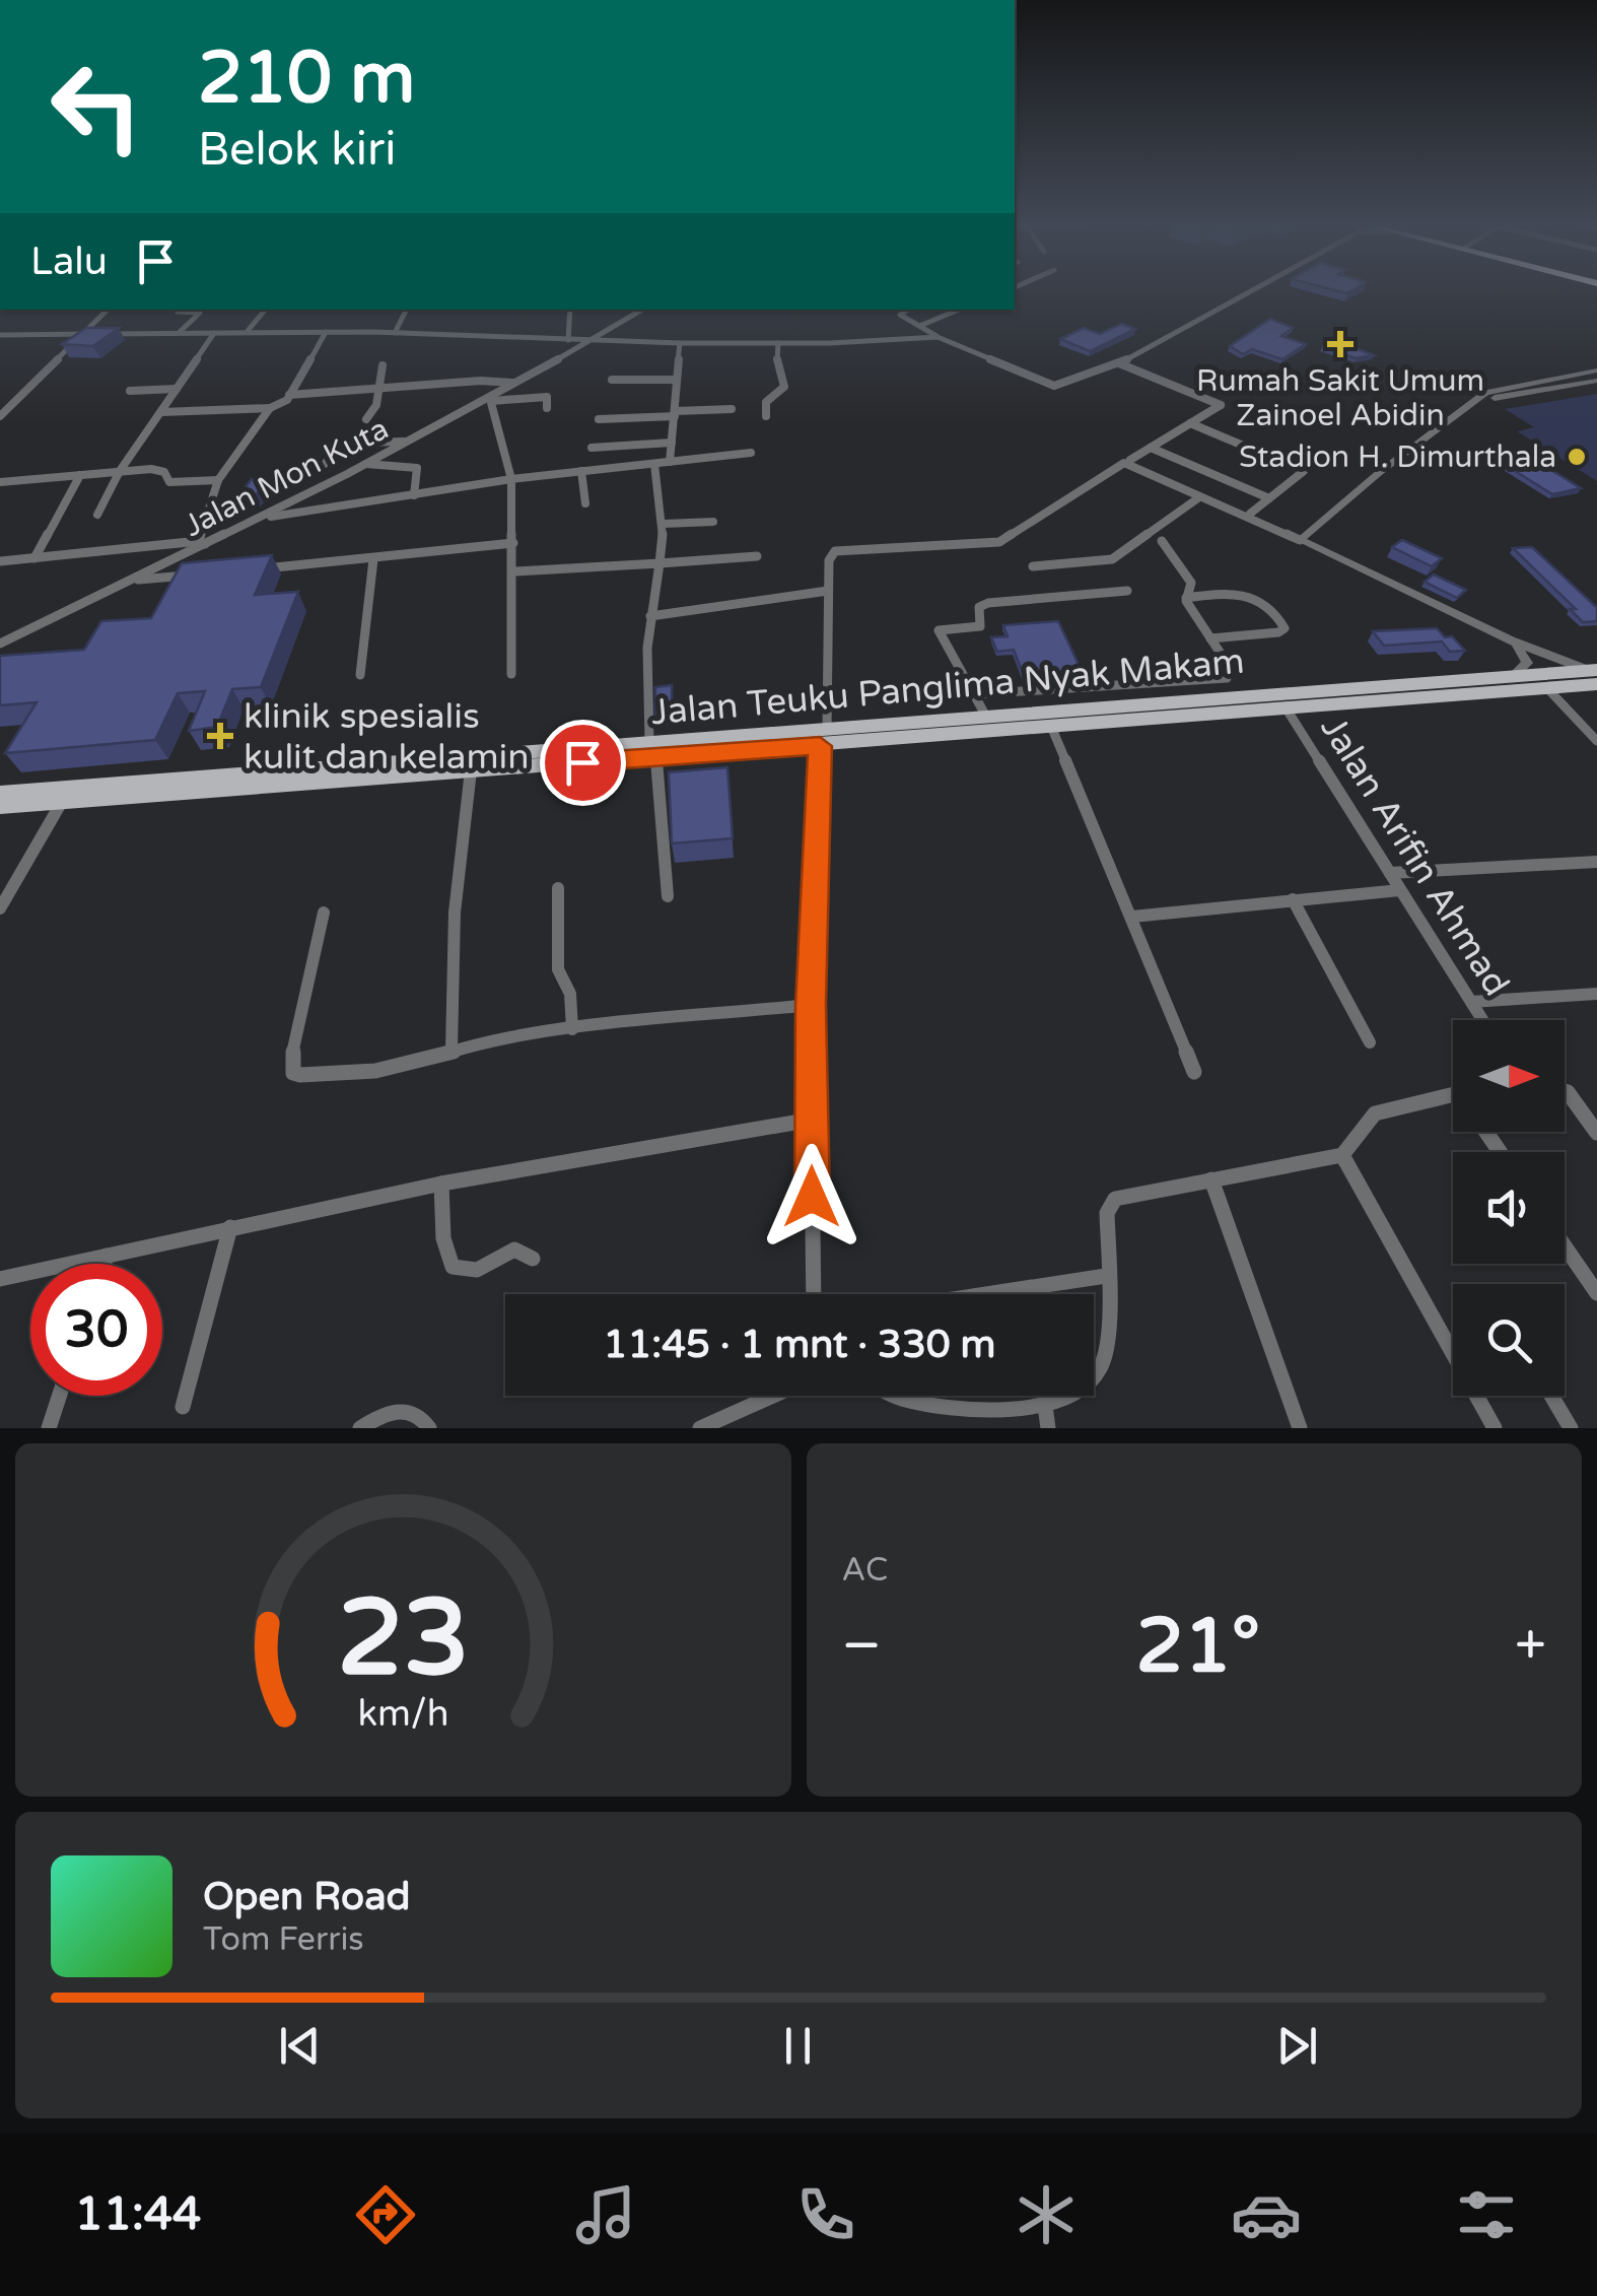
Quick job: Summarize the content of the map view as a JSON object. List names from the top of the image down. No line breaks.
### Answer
{"streets":{"main road":["Jalan Teuku Panglima Nyak Makam"],"street":["Jalan Mon Kuta","Jalan Arifin Ahmad"]},"crossings":[["Jalan Teuku Panglima Nyak Makam","Jalan Arifin Ahmad"]],"places":{"health":["Rumah Sakit Umum Zainoel Abidin","klinik spesialis kulit dan kelamin"],"other":["Stadion H. Dimurthala"]},"north":"right","page":{"turn":["210 m","Belok kiri"],"then":"Lalu","limit":"30","trip":"11:45 · 1 mnt · 330 m","tile":"AC","heat":["−","21°","+"],"song":["Open Road","Tom Ferris"],"tabs":"11:44","gauge":["23","km/h"]}}
